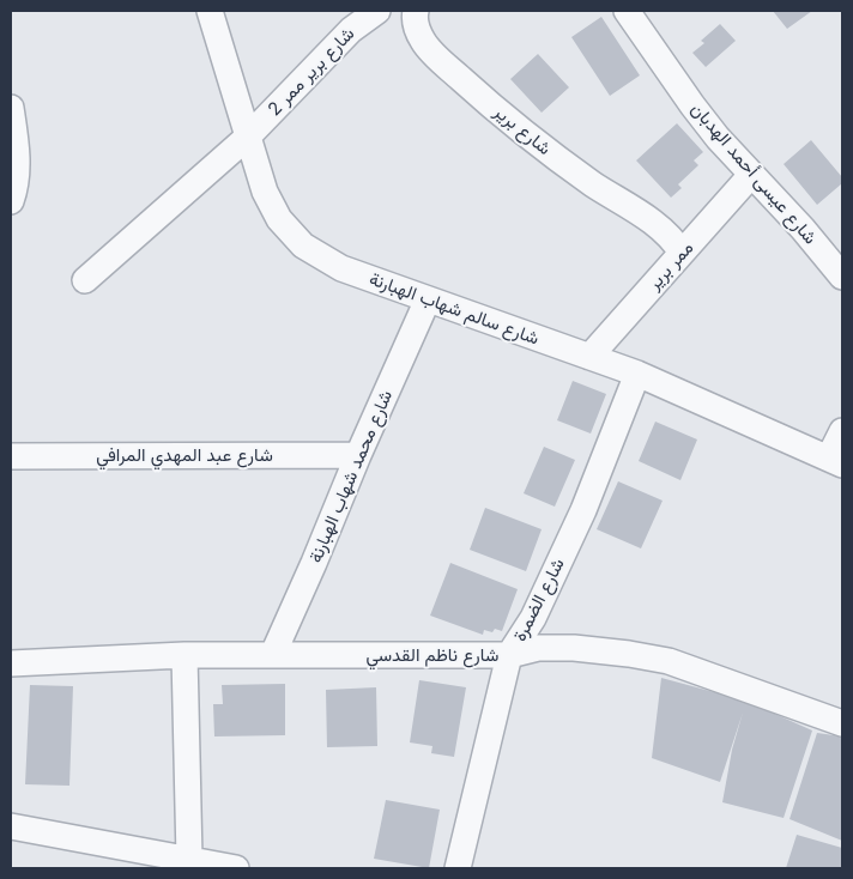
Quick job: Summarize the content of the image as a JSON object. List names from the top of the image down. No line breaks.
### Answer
{"streets":{"street":["شارع برير ممر 2","شارع برير","شارع عيسى أحمد الهدبان","ممر برير","شارع سالم شهاب الهبارنة","شارع عبد المهدي المرافي","شارع محمد شهاب الهبارنة","شارع الضمرة","شارع ناظم القدسي"]},"crossings":[["شارع برير ممر 2","شارع سالم شهاب الهبارنة"],["شارع برير","ممر برير"],["شارع عيسى أحمد الهدبان","ممر برير"],["ممر برير","شارع سالم شهاب الهبارنة"],["شارع سالم شهاب الهبارنة","شارع محمد شهاب الهبارنة"],["شارع سالم شهاب الهبارنة","شارع الضمرة"],["شارع عبد المهدي المرافي","شارع محمد شهاب الهبارنة"],["شارع محمد شهاب الهبارنة","شارع ناظم القدسي"],["شارع الضمرة","شارع ناظم القدسي"]]}
